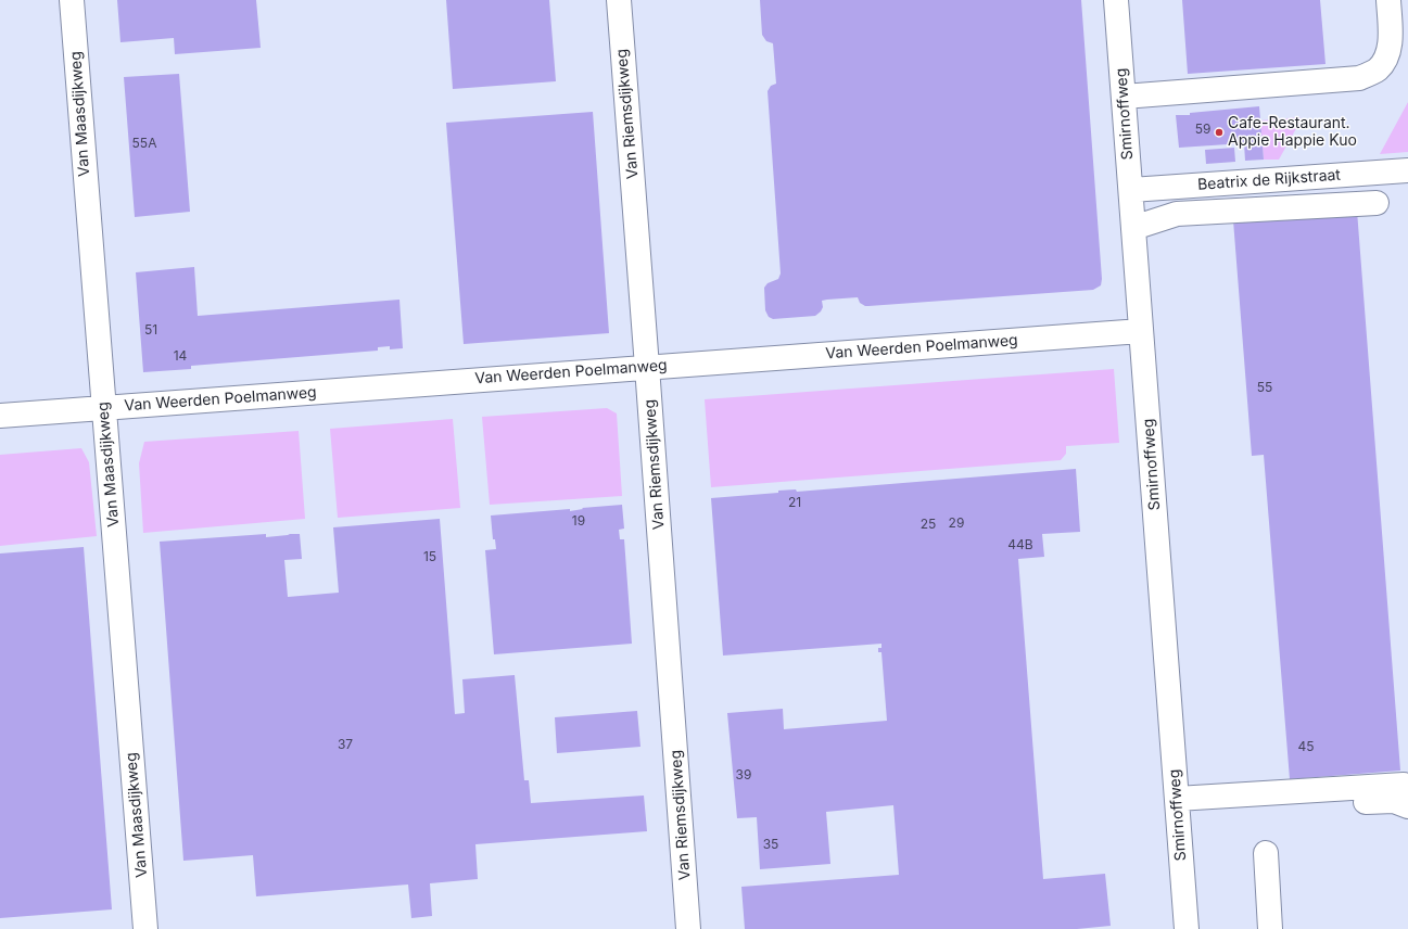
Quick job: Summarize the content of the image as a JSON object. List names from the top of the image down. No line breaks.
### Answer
{"streets":{"street":["Van Maasdijkweg","Van Riemsdijkweg","Smirnoffweg","Beatrix de Rijkstraat","Van Weerden Poelmanweg"]},"crossings":[["Van Maasdijkweg","Van Weerden Poelmanweg"],["Van Riemsdijkweg","Van Weerden Poelmanweg"],["Smirnoffweg","Beatrix de Rijkstraat"],["Smirnoffweg","Van Weerden Poelmanweg"]],"places":["Cafe-Restaurant. Appie Happie Kuo"],"house_numbers":["59","55A","51","14","55","21","19","29","25","44B","15","37","45","39","35"]}
